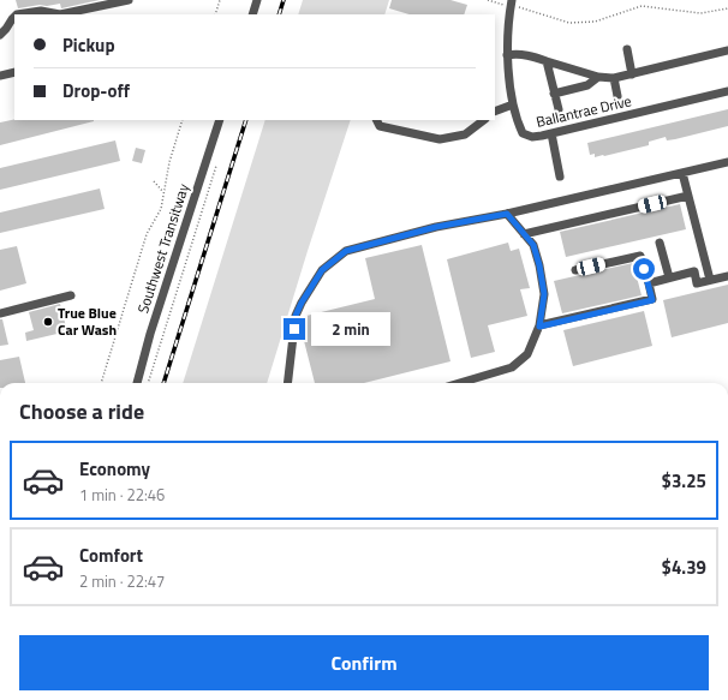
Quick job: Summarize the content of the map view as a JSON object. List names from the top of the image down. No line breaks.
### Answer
{"streets":{"street":["Ballantrae Drive","Southwest Transitway"]},"places":["True Blue Car Wash"],"page":{"banner":["Pickup","Drop-off"],"bubble":"2 min","heading":"Choose a ride","list":[{"name":"Economy","note":"1 min · 22:46","value":"$3.25"},{"name":"Comfort","note":"2 min · 22:47","value":"$4.39"}],"buttons":"Confirm"}}
